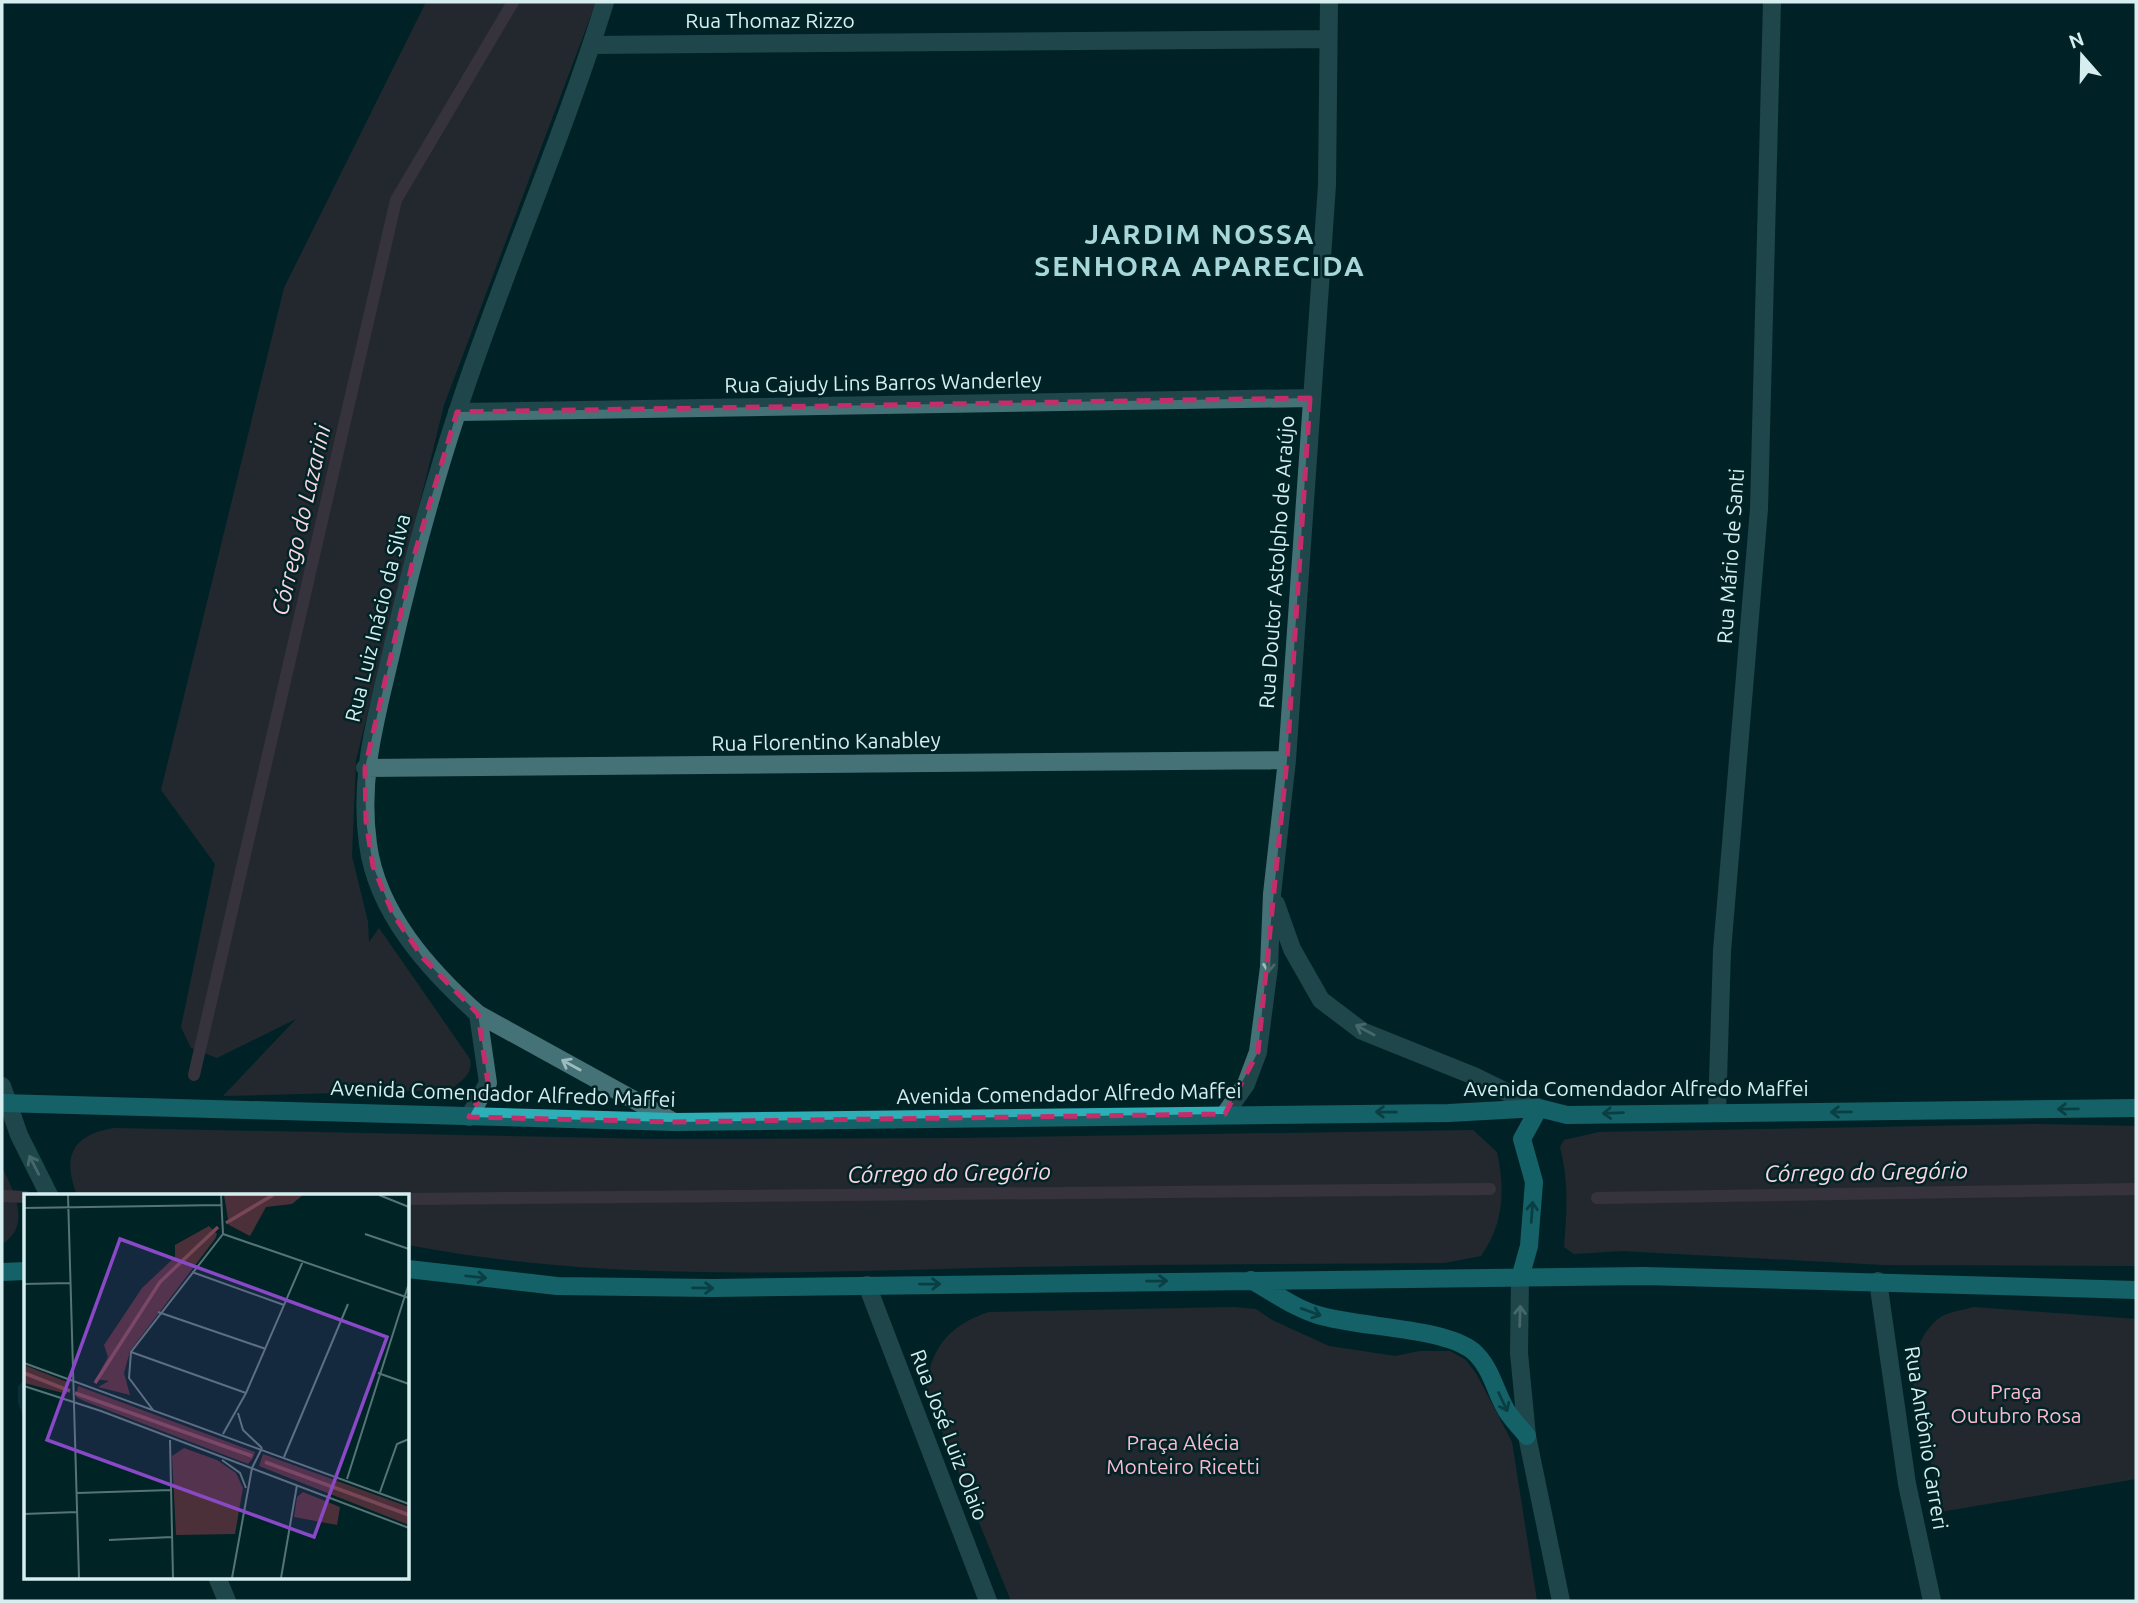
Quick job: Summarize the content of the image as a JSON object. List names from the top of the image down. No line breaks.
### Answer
{"streets":{"main road":["Avenida Comendador Alfredo Maffei"],"street":["Rua Thomaz Rizzo","Rua Cajudy Lins Barros Wanderley","Rua Mário de Santi","Rua Doutor Astolpho de Araújo","Rua Luiz Inácio da Silva","Rua Florentino Kanabley","Rua José Luiz Olaio","Rua Antônio Carreri"]},"crossings":[["Rua Thomaz Rizzo","Rua Doutor Astolpho de Araújo"],["Rua Thomaz Rizzo","Rua Luiz Inácio da Silva"],["Rua Cajudy Lins Barros Wanderley","Rua Doutor Astolpho de Araújo"],["Rua Cajudy Lins Barros Wanderley","Rua Luiz Inácio da Silva"],["Rua Mário de Santi","Avenida Comendador Alfredo Maffei"],["Rua Doutor Astolpho de Araújo","Rua Florentino Kanabley"],["Rua Doutor Astolpho de Araújo","Avenida Comendador Alfredo Maffei"],["Rua Luiz Inácio da Silva","Rua Florentino Kanabley"],["Rua Luiz Inácio da Silva","Avenida Comendador Alfredo Maffei"]],"one_way":["Avenida Comendador Alfredo Maffei"],"districts":["JARDIM NOSSA SENHORA APARECIDA"],"water":["Córrego do Lazarini","Córrego do Gregório"],"parks":["Praça Outubro Rosa","Praça Alécia Monteiro Ricetti"],"north":"top"}
